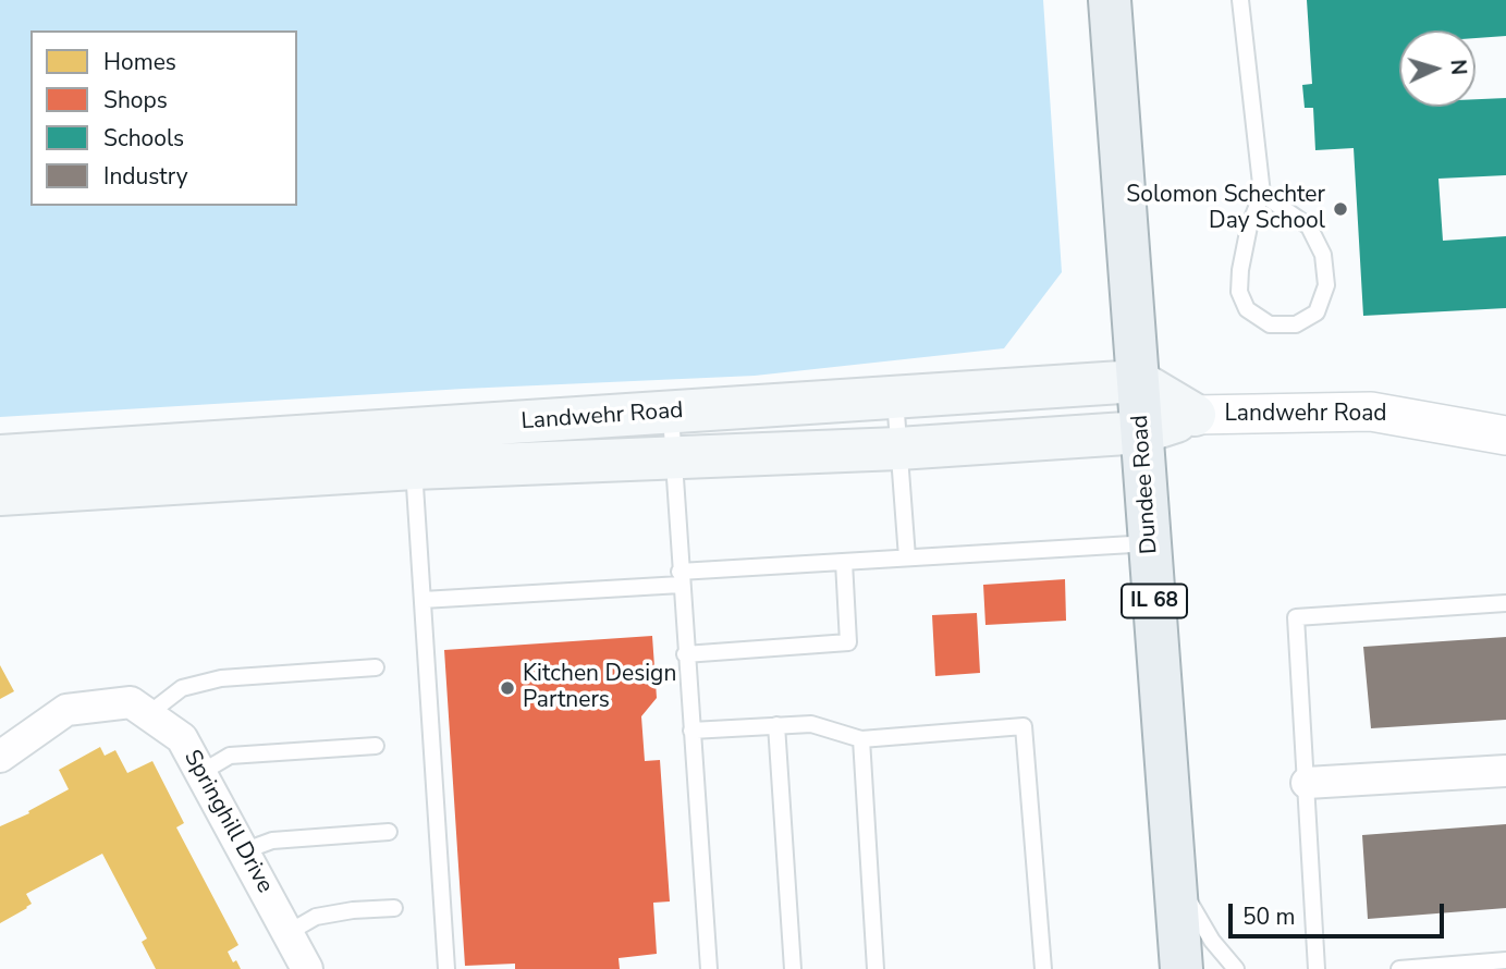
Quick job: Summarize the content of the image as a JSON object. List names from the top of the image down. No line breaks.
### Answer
{"streets":{"main road":["Landwehr Road","Dundee Road","IL 68"],"street":["Springhill Drive"]},"crossings":[["Landwehr Road","Dundee Road"]],"places":["Solomon Schechter Day School","Kitchen Design Partners"],"legend":["Homes","Shops","Schools","Industry"],"scale_bar":"50 m","north":"right"}
